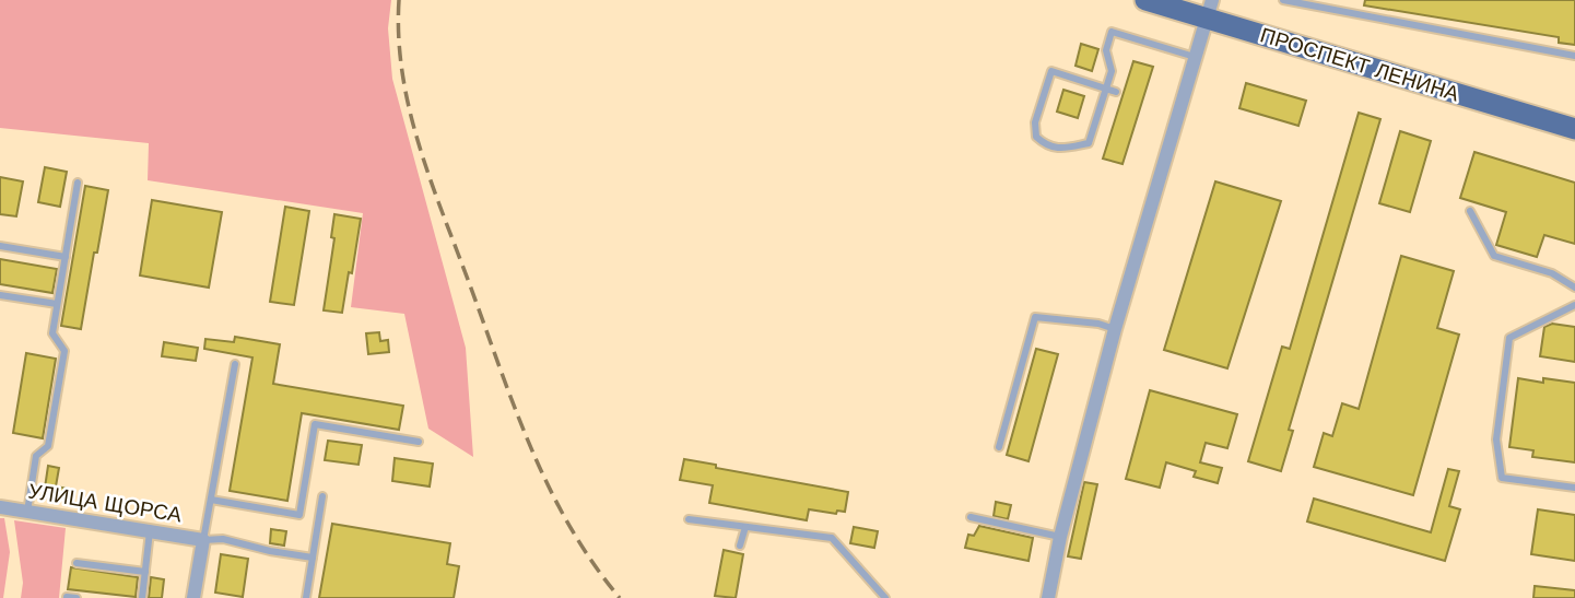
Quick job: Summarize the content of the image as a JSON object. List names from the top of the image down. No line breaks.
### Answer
{"streets":{"main road":["ПРОСПЕКТ ЛЕНИНА"],"street":["УЛИЦА ЩОРСА"]}}
